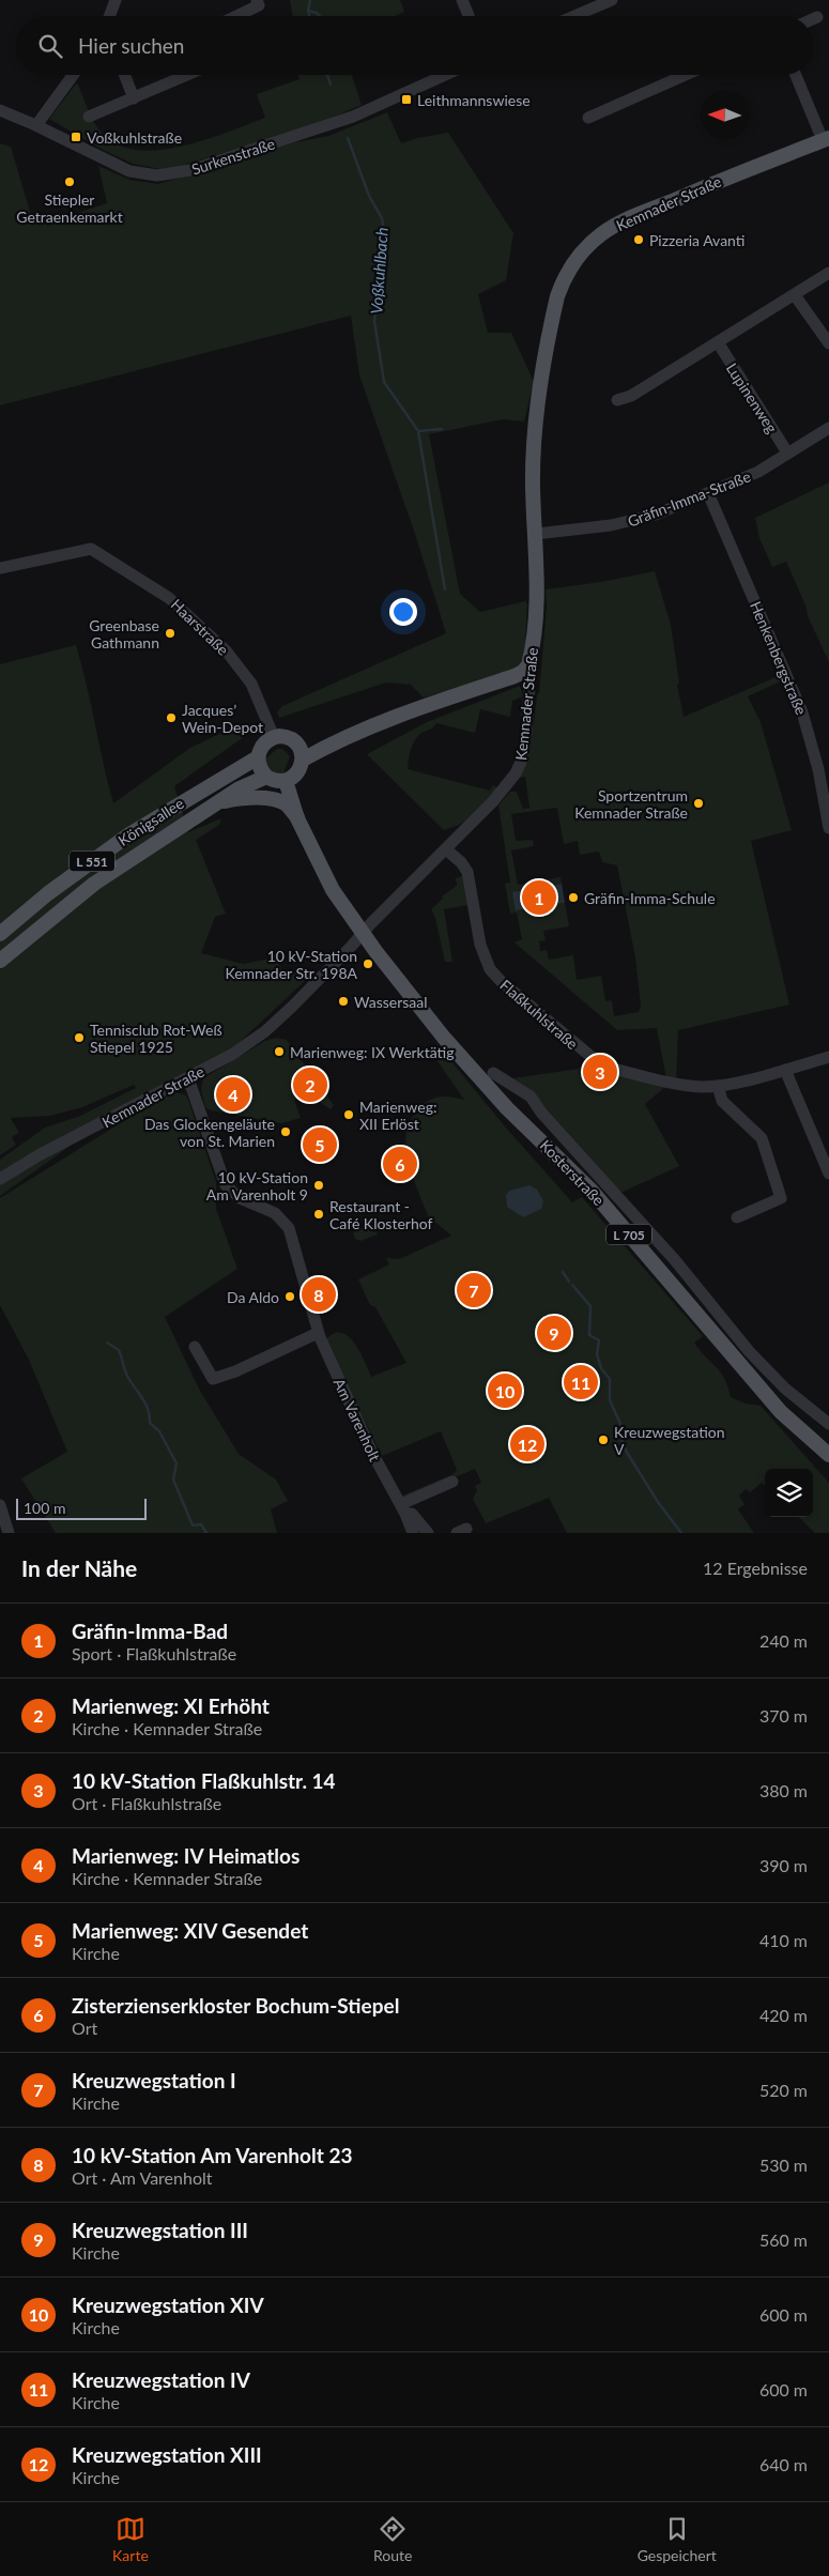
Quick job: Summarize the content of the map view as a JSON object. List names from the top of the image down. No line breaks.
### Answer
{"streets":{"main road":["Kemnader Straße","Königsallee","L 551","Kosterstraße","L 705"],"street":["Surkenstraße","Lupinenweg","Gräfin-Imma-Straße","Haarstraße","Henkenbergstraße","Flaßkuhlstraße","Am Varenholt"]},"crossings":[["Kemnader Straße","Gräfin-Imma-Straße"],["Kemnader Straße","Flaßkuhlstraße"],["Kemnader Straße","Kosterstraße"],["Kemnader Straße","L 705"],["Kemnader Straße","Am Varenholt"],["Lupinenweg","Gräfin-Imma-Straße"],["Gräfin-Imma-Straße","Henkenbergstraße"],["Haarstraße","Königsallee"],["Haarstraße","L 705"],["Königsallee","L 705"],["Kosterstraße","L 705"]],"water":["Voßkuhlbach"],"places":{"transit":["Leithmannswiese","Voßkuhlstraße"],"other":["Stiepler Getraenkemarkt","Pizzeria Avanti","Greenbase Gathmann","Jacques’ Wein-Depot","Sportzentrum Kemnader Straße","Gräfin-Imma-Schule","10 kV-Station Kemnader Str. 198A","Wassersaal","Tennisclub Rot-Weß Stiepel 1925","Marienweg: IX Werktätig","Marienweg: XII Erlöst","Das Glockengeläute von St. Marien","10 kV-Station Am Varenholt 9","Restaurant - Café Klosterhof","Da Aldo","Kreuzwegstation V"]},"scale_bar":"100 m","north":"left","page":{"search":"Hier suchen","pins":["1","3","2","4","5","6","7","8","9","11","10","12"],"scale":"100 m","heading":["In der Nähe","12 Ergebnisse"],"list":[{"mark":"1","name":"Gräfin-Imma-Bad","note":"Sport · Flaßkuhlstraße","value":"240 m"},{"mark":"2","name":"Marienweg: XI Erhöht","note":"Kirche · Kemnader Straße","value":"370 m"},{"mark":"3","name":"10 kV-Station Flaßkuhlstr. 14","note":"Ort · Flaßkuhlstraße","value":"380 m"},{"mark":"4","name":"Marienweg: IV Heimatlos","note":"Kirche · Kemnader Straße","value":"390 m"},{"mark":"5","name":"Marienweg: XIV Gesendet","note":"Kirche","value":"410 m"},{"mark":"6","name":"Zisterzienserkloster Bochum-Stiepel","note":"Ort","value":"420 m"},{"mark":"7","name":"Kreuzwegstation I","note":"Kirche","value":"520 m"},{"mark":"8","name":"10 kV-Station Am Varenholt 23","note":"Ort · Am Varenholt","value":"530 m"},{"mark":"9","name":"Kreuzwegstation III","note":"Kirche","value":"560 m"},{"mark":"10","name":"Kreuzwegstation XIV","note":"Kirche","value":"600 m"},{"mark":"11","name":"Kreuzwegstation IV","note":"Kirche","value":"600 m"},{"mark":"12","name":"Kreuzwegstation XIII","note":"Kirche","value":"640 m"}],"nav":["Karte","Route","Gespeichert"]}}
